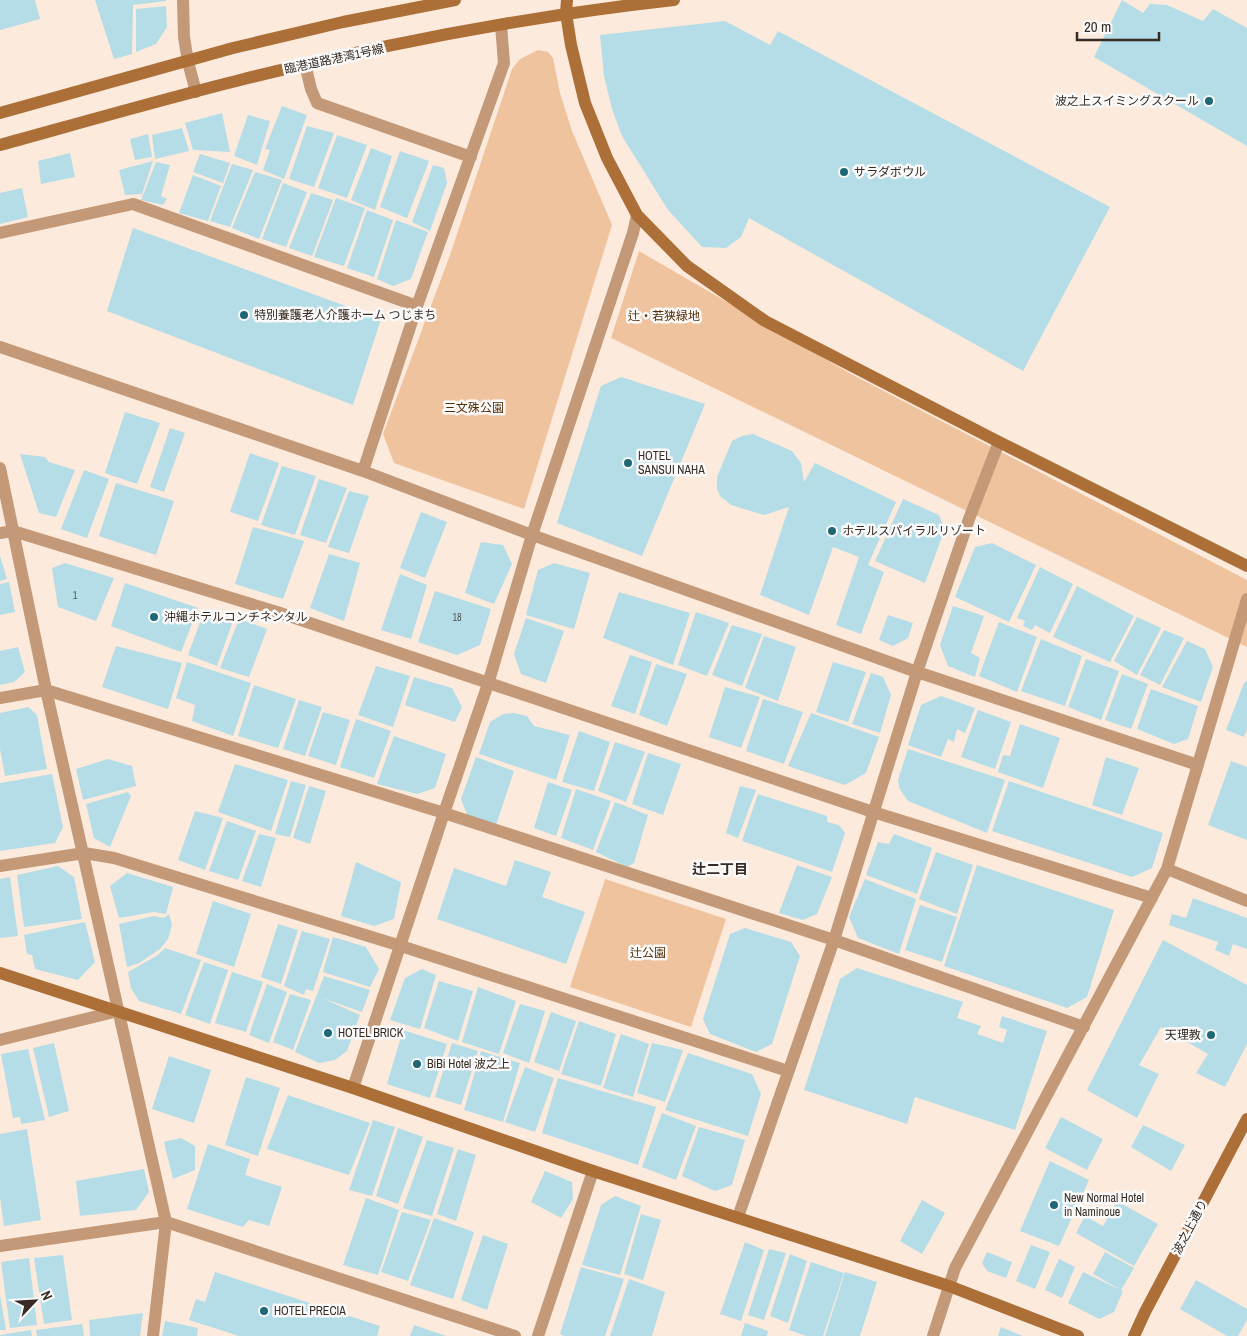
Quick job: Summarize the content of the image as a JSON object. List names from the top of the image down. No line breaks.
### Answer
{"streets":{"street":["臨港道路港湾1号線","波之上通り"]},"districts":["辻二丁目"],"parks":["辻・若狭緑地","三文殊公園","辻公園"],"places":["波之上スイミングスクール","サラダボウル","特別養護老人介護ホーム つじまち","HOTEL SANSUI NAHA","ホテルスパイラルリゾート","沖縄ホテルコンチネンタル","HOTEL BRICK","天理教","BiBi Hotel 波之上","New Normal Hotel in Naminoue","HOTEL PRECIA"],"house_numbers":["1","18"],"scale_bar":"20 m","north":"top right"}
